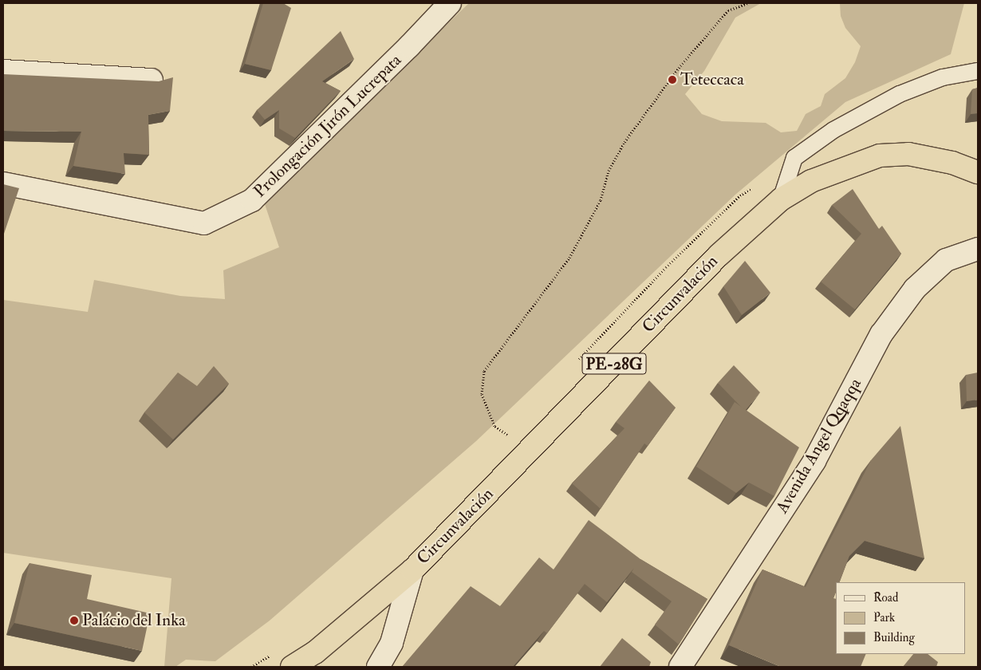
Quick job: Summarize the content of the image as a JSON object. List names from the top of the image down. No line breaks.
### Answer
{"streets":{"highway":["Circunvalación","PE-28G"],"street":["Prolongación Jirón Lucrepata","Avenida Angel Qqaqqa"]},"places":["Teteccaca","Palácio del Inka"],"legend":["Road","Park","Building"]}
